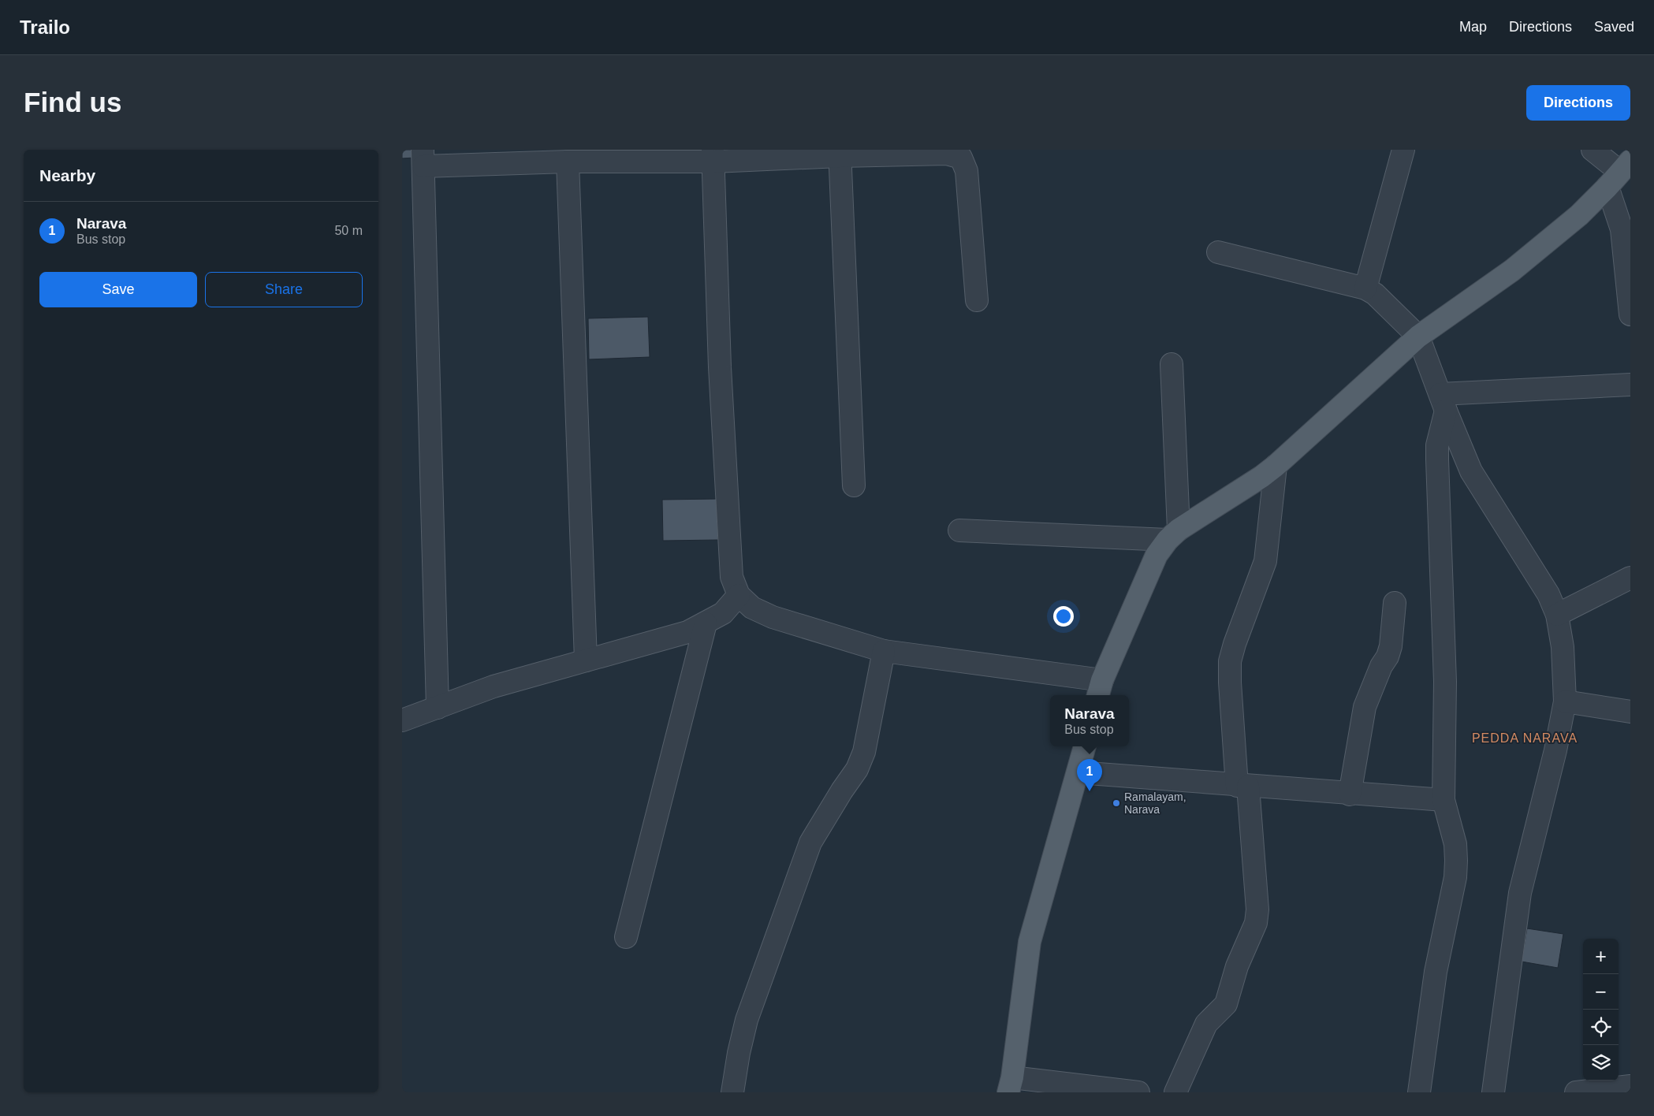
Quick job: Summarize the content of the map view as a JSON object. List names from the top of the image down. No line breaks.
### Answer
{"districts":["PEDDA NARAVA"],"places":["Ramalayam, Narava"],"page":{"header":"Trailo","nav":["Map","Directions","Saved"],"buttons":["Directions",["Save","Share"]],"title":"Find us","heading":"Nearby","list":[{"mark":"1","name":"Narava","note":"Bus stop","value":"50 m"}],"popup":["Narava","Bus stop"],"pins":"1","map_buttons":["+","−"]}}
